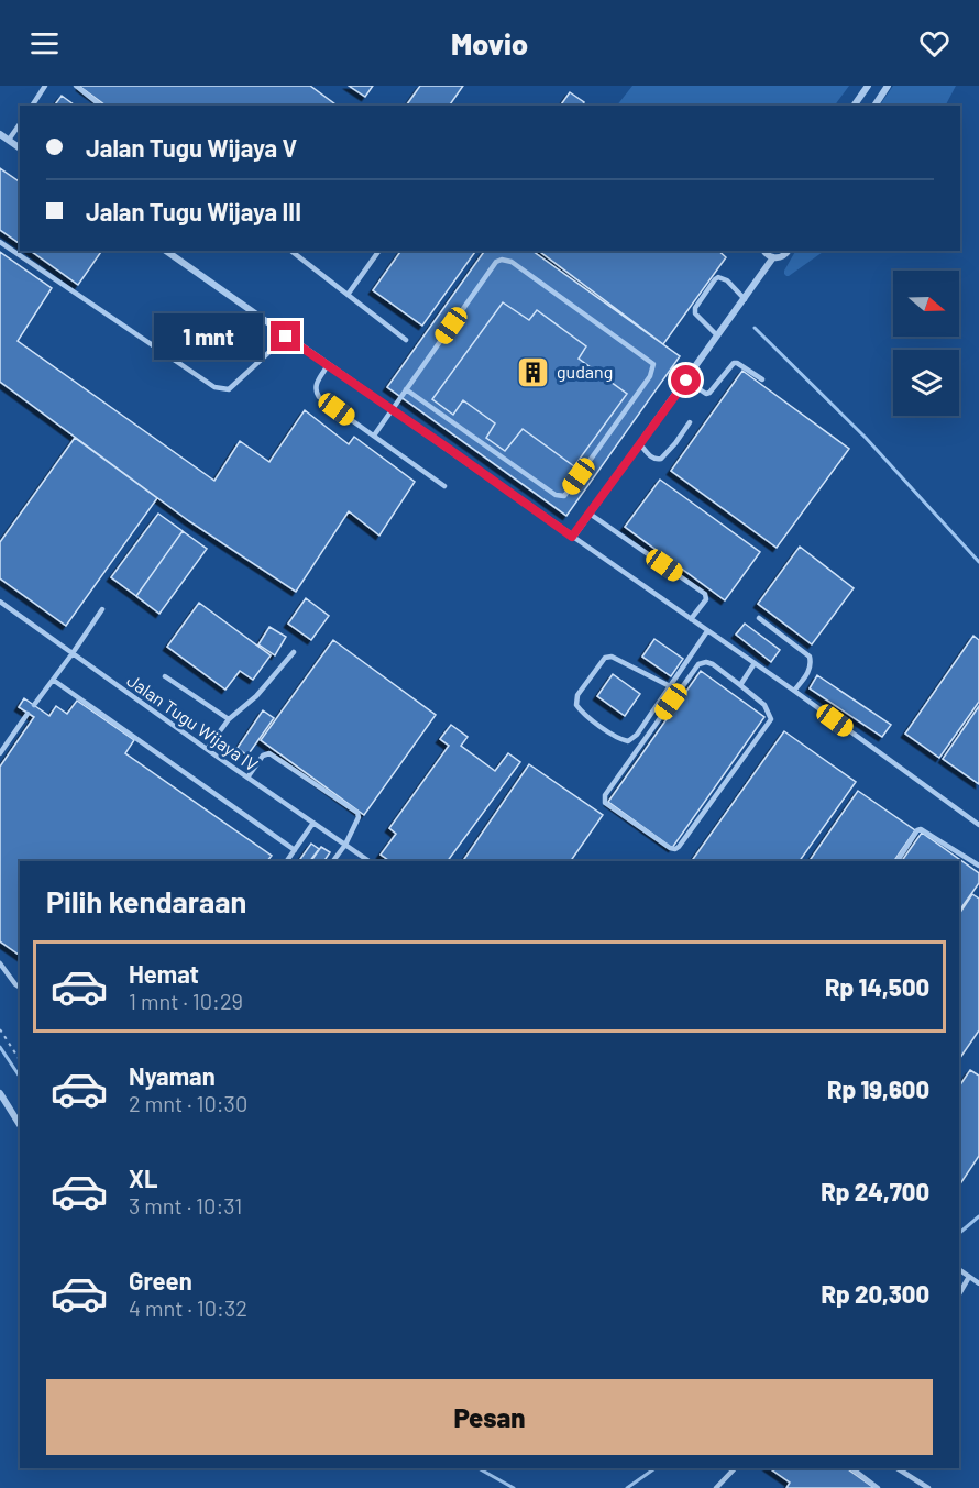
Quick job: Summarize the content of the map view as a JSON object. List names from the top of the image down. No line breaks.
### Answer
{"streets":{"lane":["Jalan Tugu Wijaya IV"]},"places":{"building":["gudang"]},"north":"right","page":{"header":"Movio","banner":["Jalan Tugu Wijaya V","Jalan Tugu Wijaya III"],"bubble":"1 mnt","heading":"Pilih kendaraan","list":[{"name":"Hemat","note":"1 mnt · 10:29","value":"Rp 14,500"},{"name":"Nyaman","note":"2 mnt · 10:30","value":"Rp 19,600"},{"name":"XL","note":"3 mnt · 10:31","value":"Rp 24,700"},{"name":"Green","note":"4 mnt · 10:32","value":"Rp 20,300"}],"buttons":"Pesan"}}
